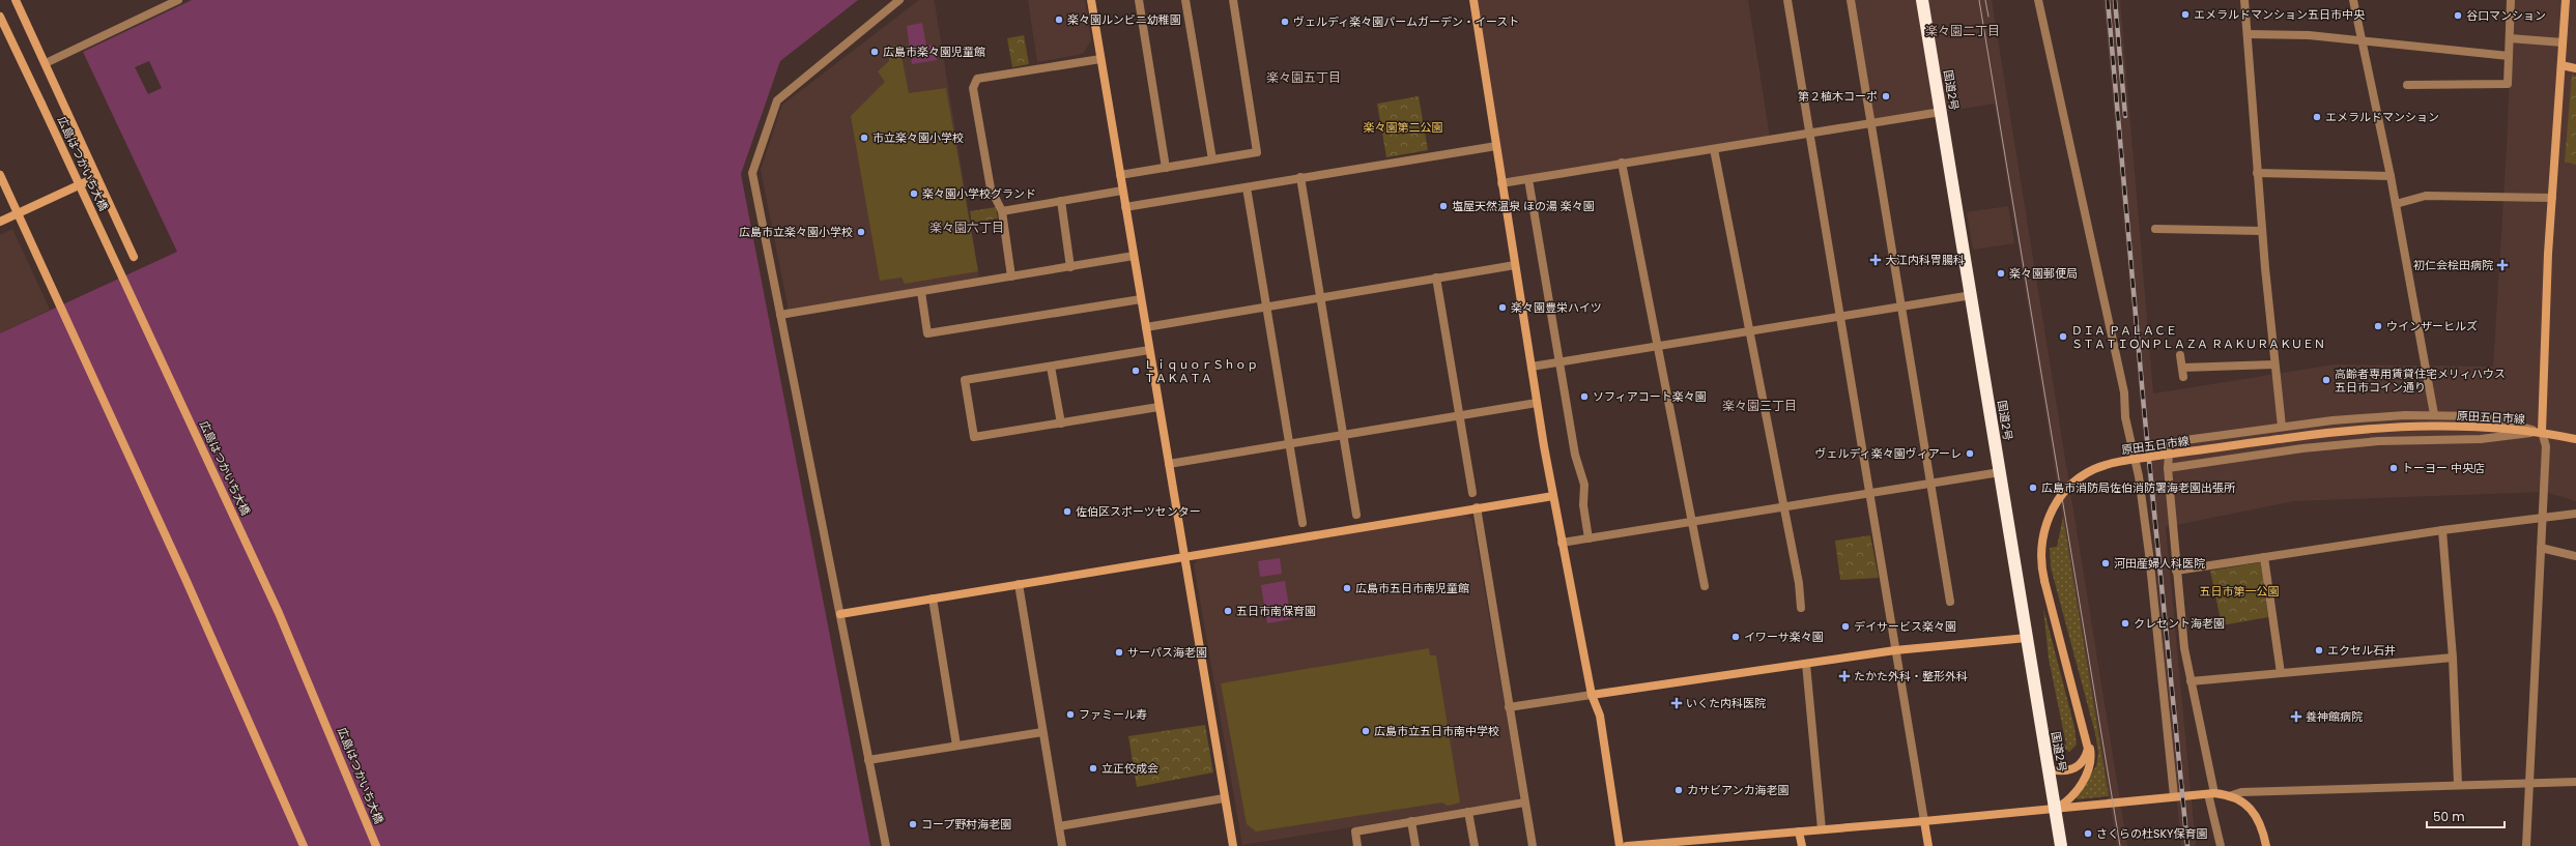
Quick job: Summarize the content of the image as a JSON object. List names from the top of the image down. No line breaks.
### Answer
{"streets":{"highway":["国道2号"],"street":["広島はつかいち大橋","原田五日市線"]},"crossings":[["国道2号","原田五日市線"]],"districts":["楽々園二丁目","楽々園五丁目","楽々園六丁目","楽々園三丁目"],"parks":["楽々園第二公園","五日市第一公園"],"places":{"other":["エメラルドマンション五日市中央","谷口マンション","楽々園ルンビニ幼稚園","ヴェルディ楽々園パームガーデン・イースト","広島市楽々園児童館","第２植木コーポ","エメラルドマンション","市立楽々園小学校","楽々園小学校グランド","塩屋天然温泉 ほの湯 楽々園","広島市立楽々園小学校","楽々園郵便局","楽々園豊栄ハイツ","ウインザーヒルズ","ＤＩＡ ＰＡＬＡＣＥ ＳＴＡＴＩＯＮＰＬＡＺＡ ＲＡＫＵＲＡＫＵＥＮ","ＬｉｑｕｏｒＳｈｏｐ ＴＡＫＡＴＡ","高齢者専用賃貸住宅メリィハウス 五日市コイン通り","ソフィアコート楽々園","ヴェルディ楽々園ヴィアーレ","トーヨー 中央店","広島市消防局佐伯消防署海老園出張所","佐伯区スポーツセンター","河田産婦人科医院","広島市五日市南児童館","五日市南保育園","クレセント海老園","デイサービス楽々園","イワーサ楽々園","エクセル石井","サーパス海老園","ファミール寿","広島市立五日市南中学校","立正佼成会","カサビアンカ海老園","コープ野村海老園","さくらの杜SKY保育園"],"health":["大江内科胃腸科","初仁会桧田病院","たかた外科・整形外科","いくた内科医院","養神館病院"]},"scale_bar":"50 m"}
